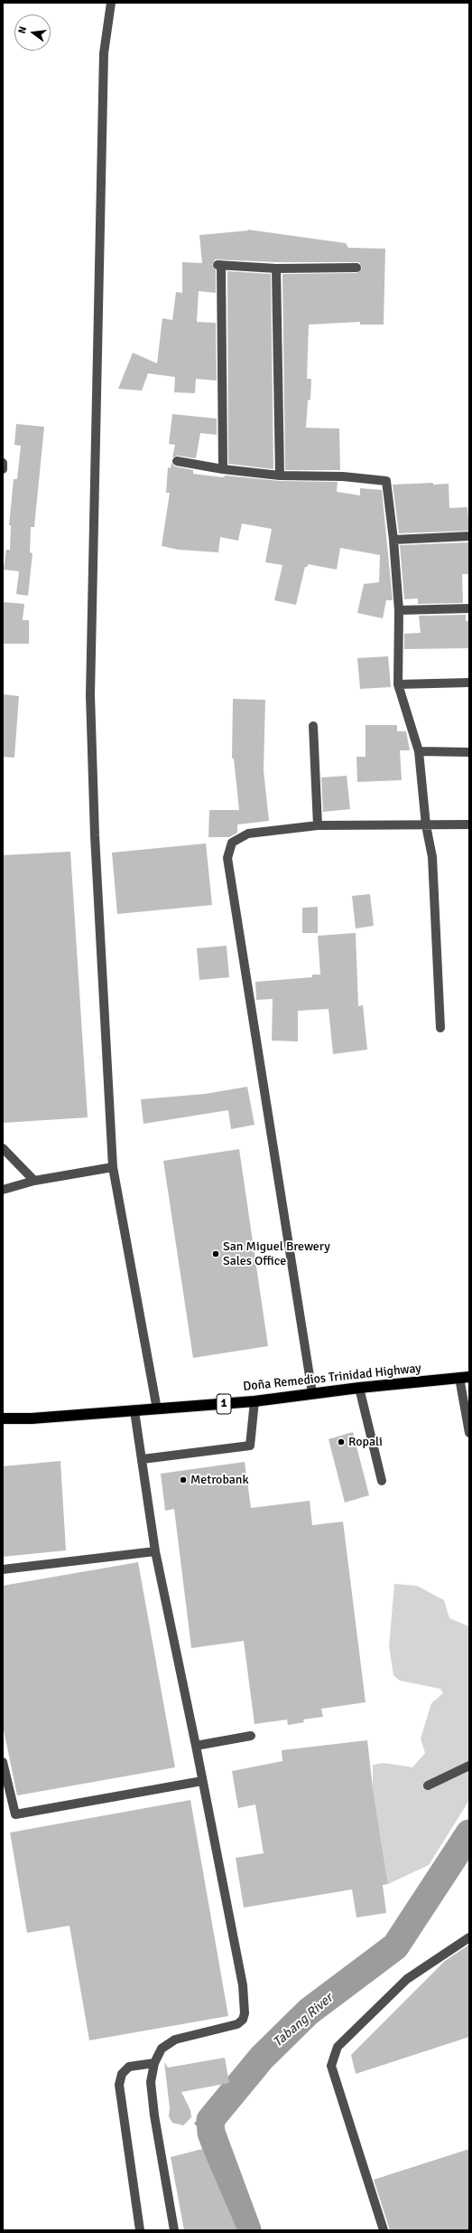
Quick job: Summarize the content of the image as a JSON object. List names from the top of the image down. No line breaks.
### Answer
{"streets":{"highway":["Doña Remedios Trinidad Highway","1"]},"water":["Tabang River"],"places":["San Miguel Brewery Sales Office","Ropali","Metrobank"],"north":"left"}
